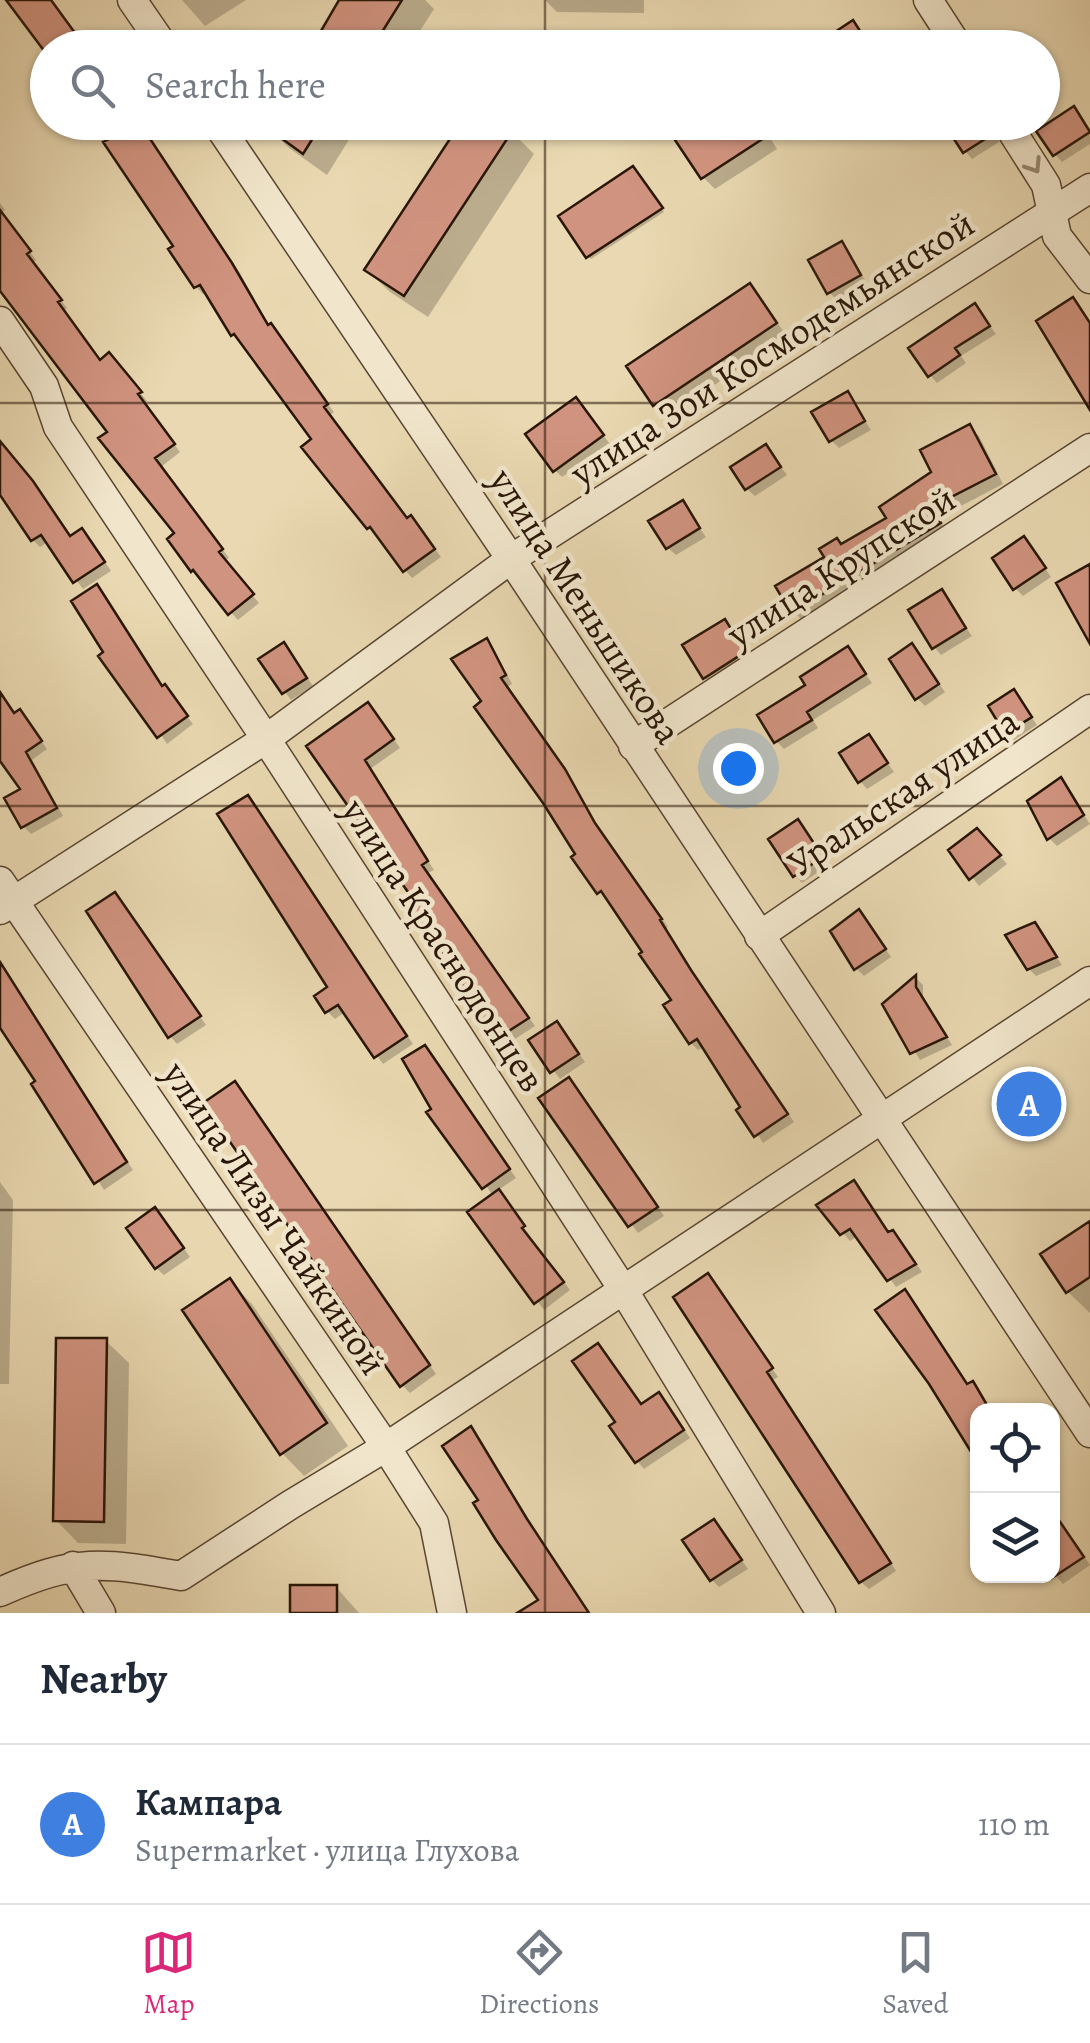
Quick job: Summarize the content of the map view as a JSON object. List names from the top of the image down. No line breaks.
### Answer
{"streets":{"street":["улица Зои Космодемьянской","улица Крупской","улица Меньшикова","Уральская улица","улица Краснодонцев","улица Лизы Чайкиной"]},"crossings":[["улица Зои Космодемьянской","улица Меньшикова"],["улица Зои Космодемьянской","улица Краснодонцев"],["улица Зои Космодемьянской","улица Лизы Чайкиной"],["улица Крупской","улица Меньшикова"],["улица Меньшикова","Уральская улица"]],"page":{"search":"Search here","pins":"A","heading":"Nearby","list":[{"mark":"A","name":"Кампара","note":"Supermarket · улица Глухова","value":"110 m"}],"nav":["Map","Directions","Saved"]}}
